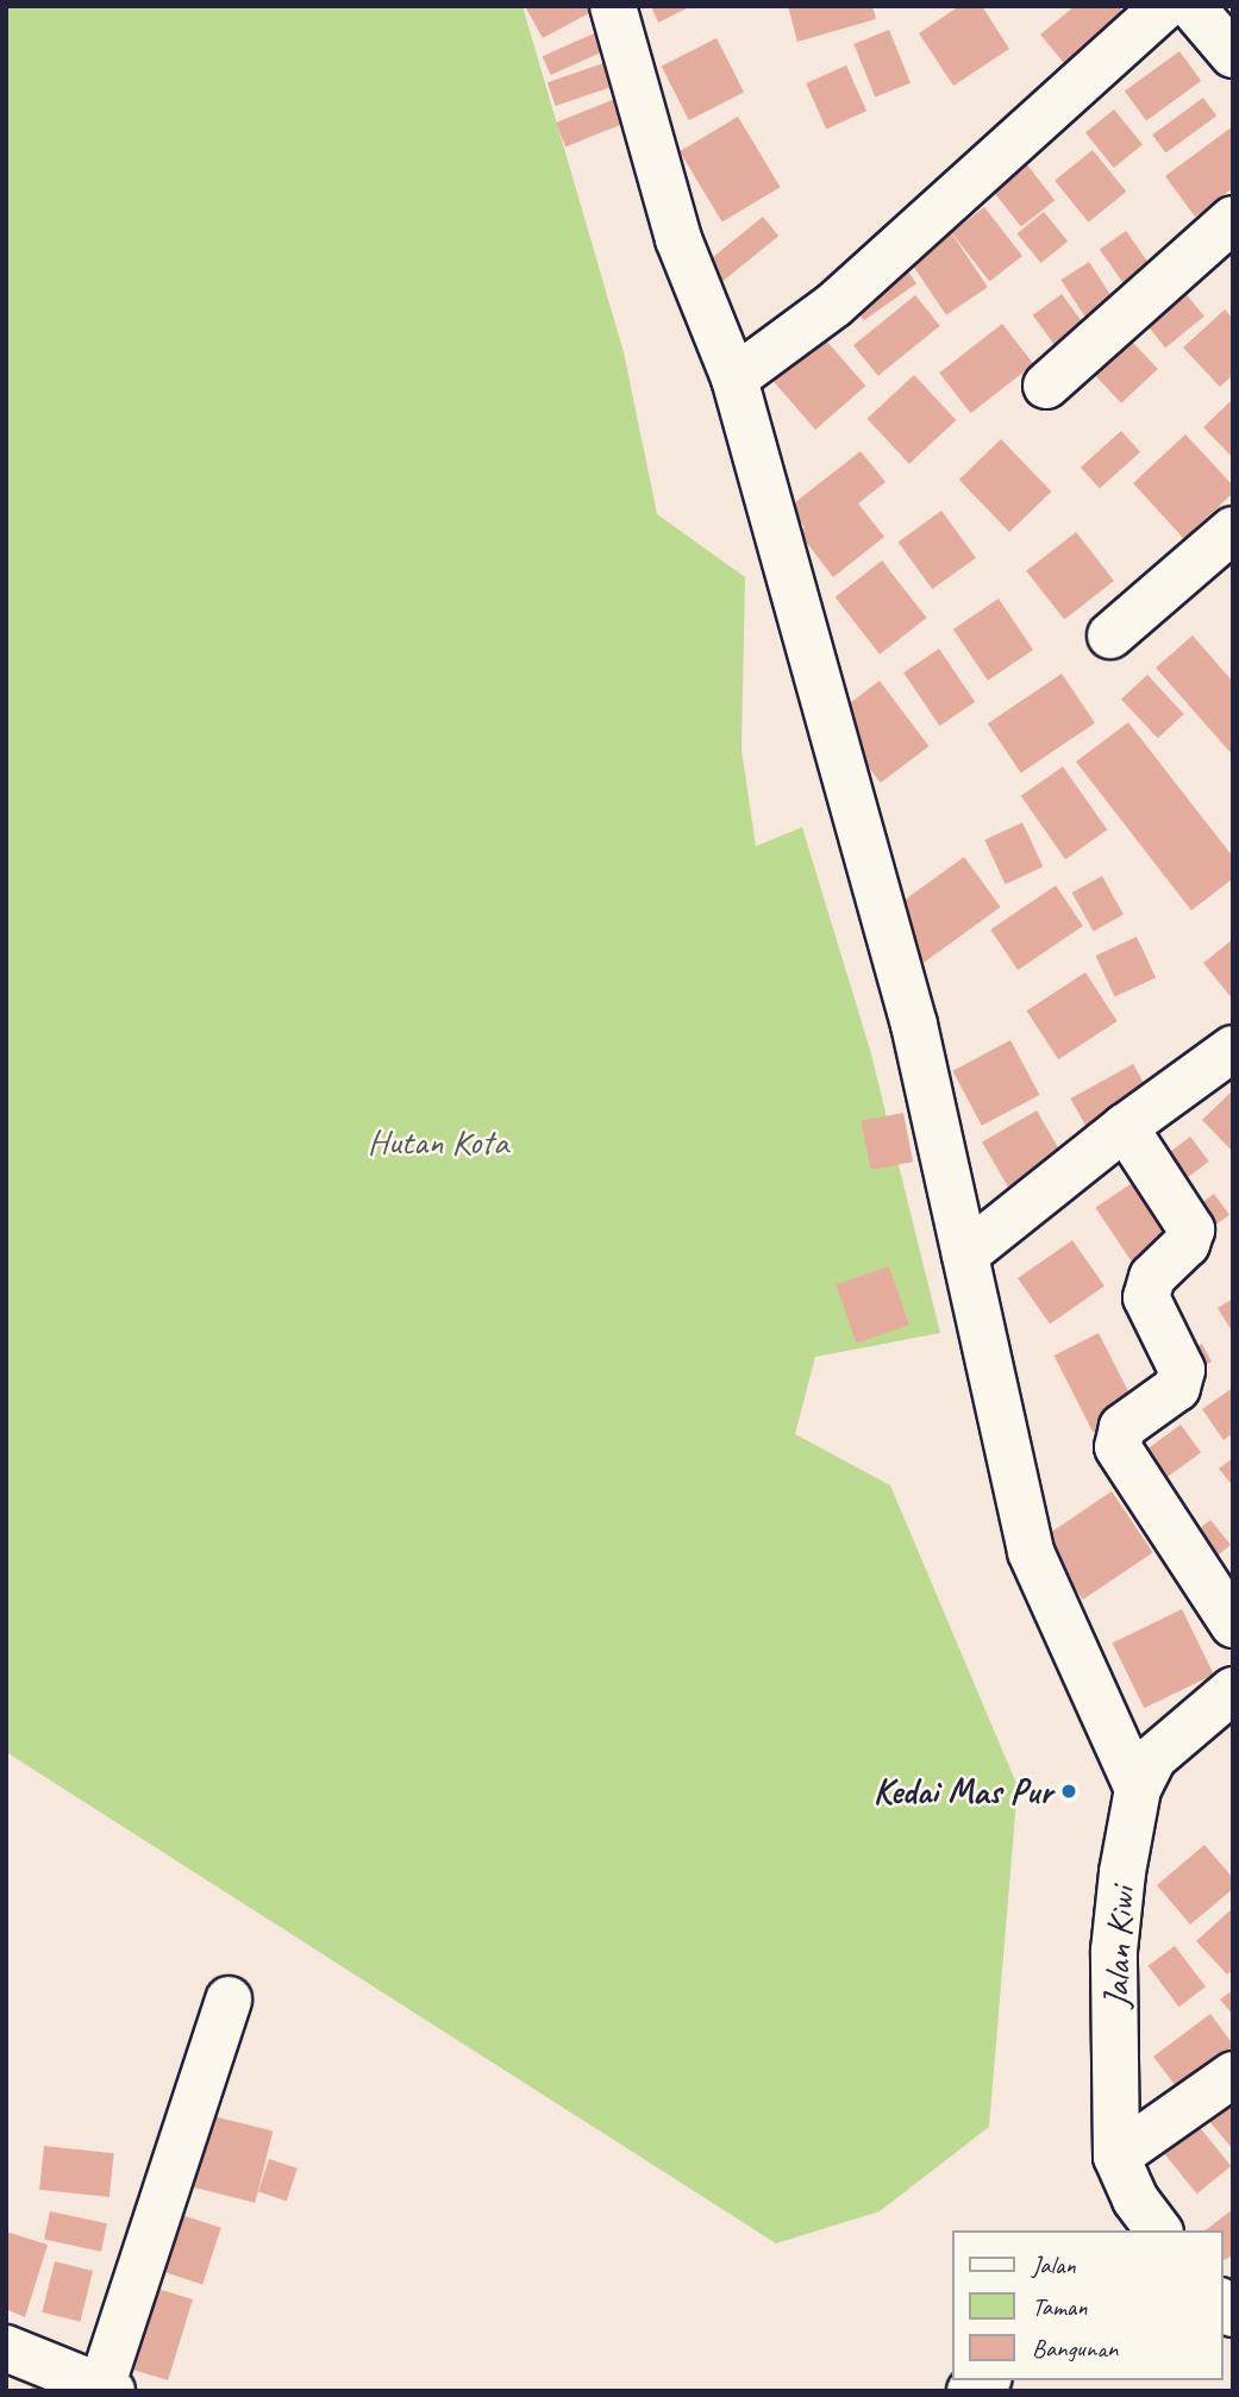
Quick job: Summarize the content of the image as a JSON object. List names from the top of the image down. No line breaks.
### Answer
{"streets":{"street":["Jalan Kiwi"]},"parks":["Hutan Kota"],"places":["Kedai Mas Pur"],"legend":["Jalan","Taman","Bangunan"]}
